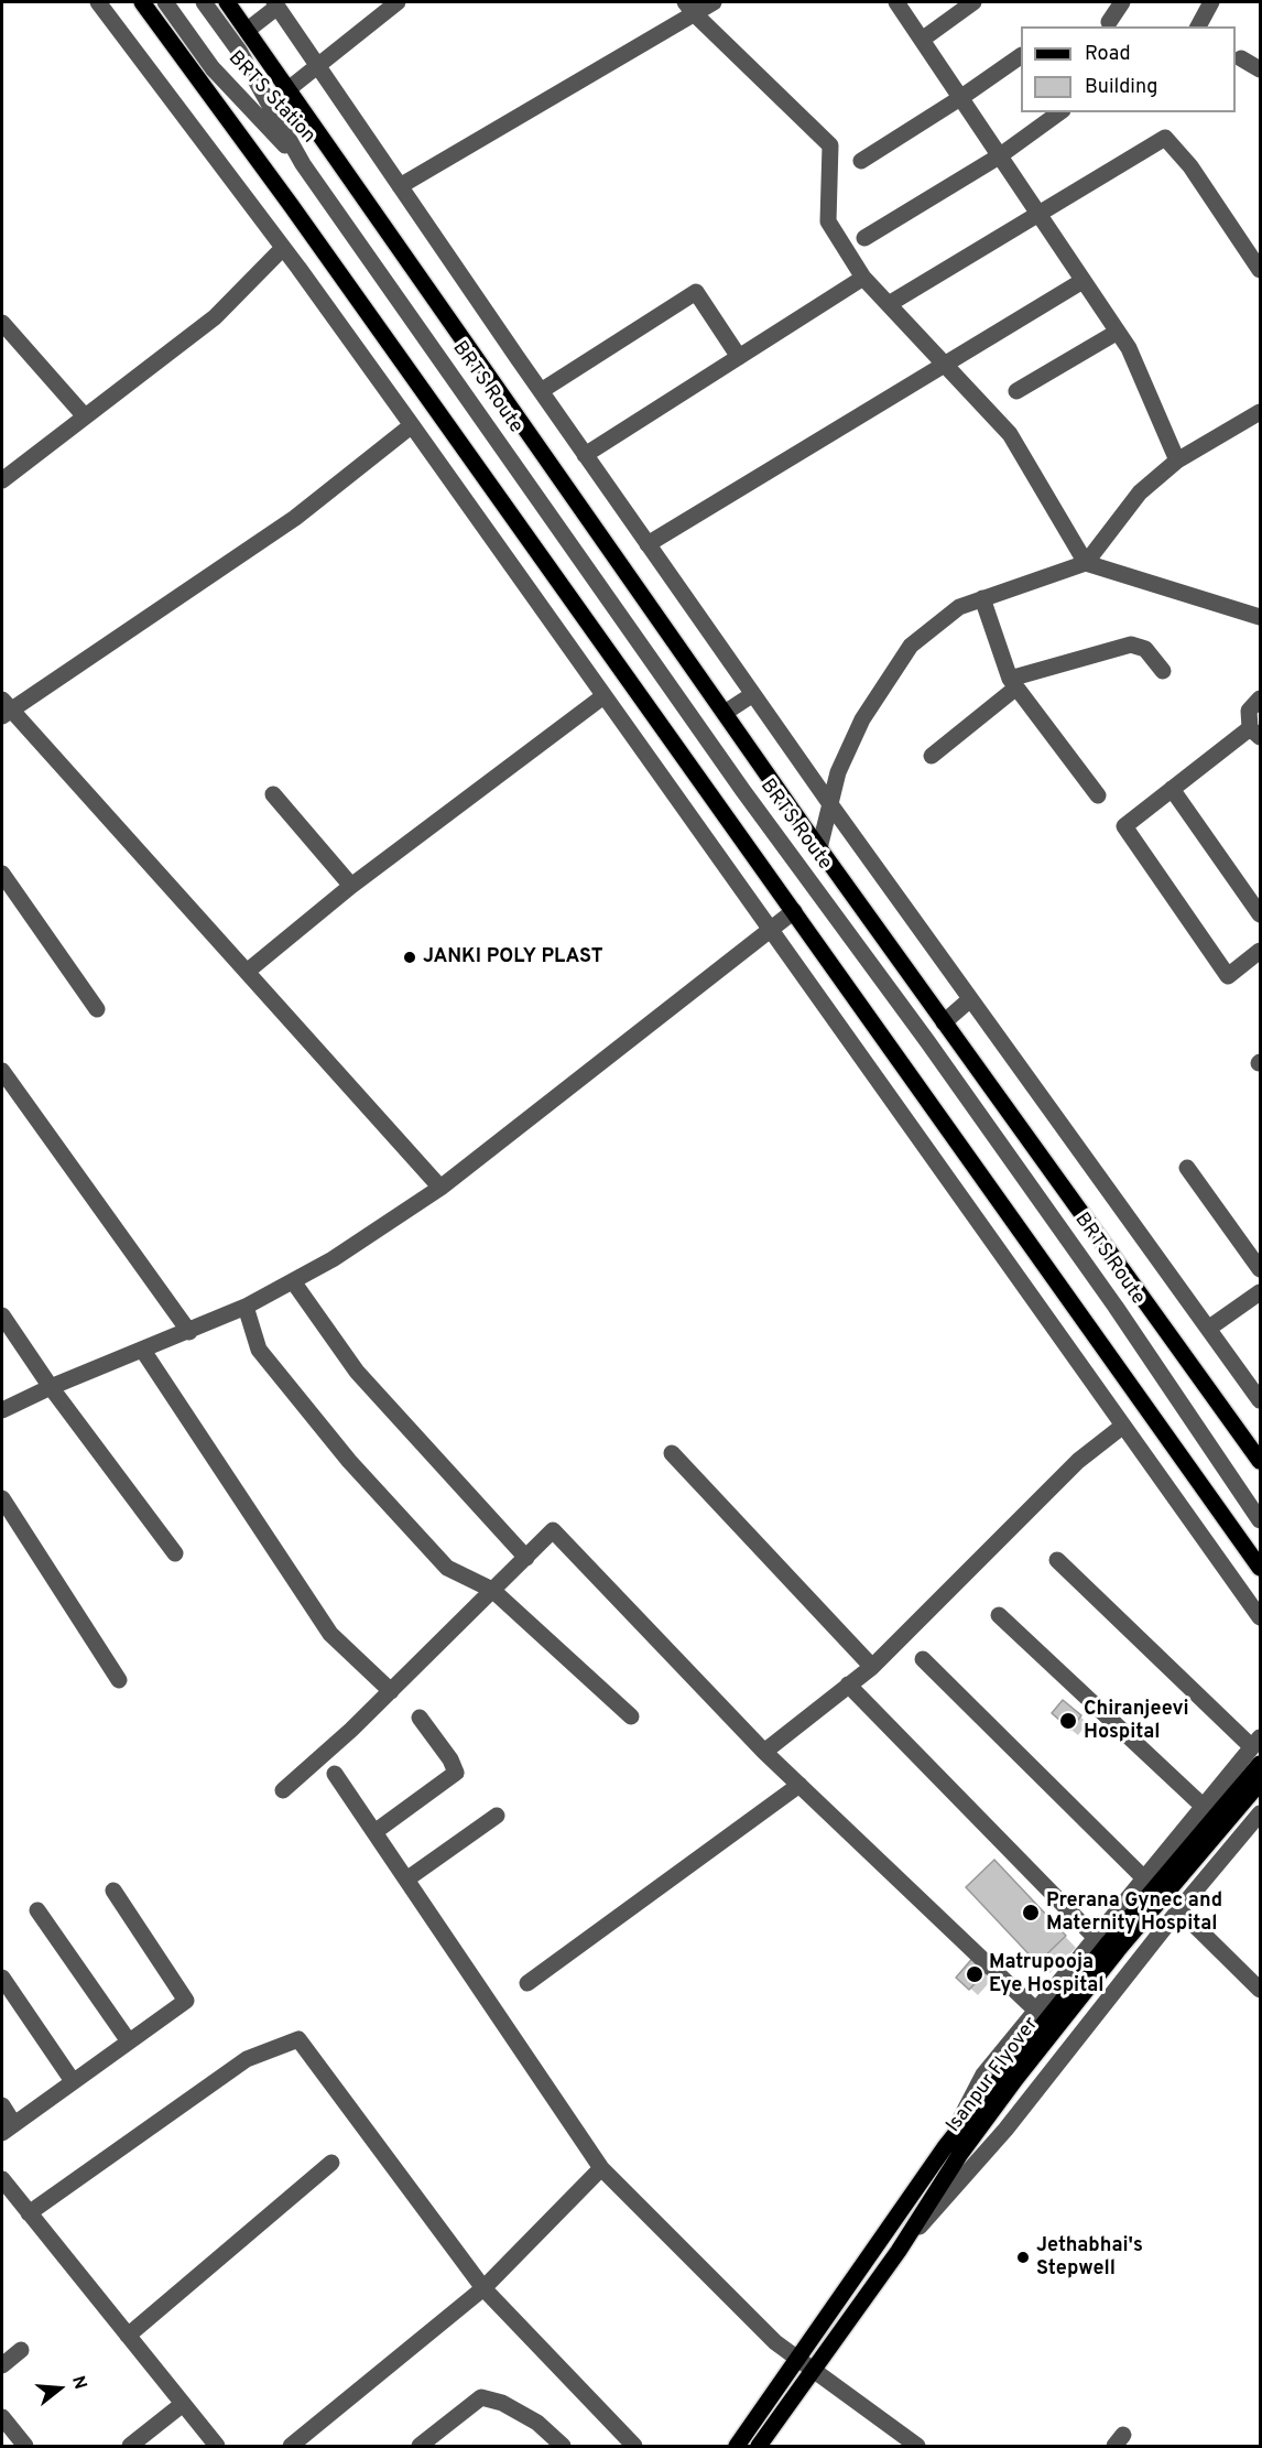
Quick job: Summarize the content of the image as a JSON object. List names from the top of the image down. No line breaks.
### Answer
{"streets":{"main road":["Isanpur Flyover"],"street":["BRTS Station","BRTS Route"]},"crossings":[["BRTS Station","BRTS Route"]],"places":["JANKI POLY PLAST","Chiranjeevi Hospital","Prerana Gynec and Maternity Hospital","Matrupooja Eye Hospital","Jethabhai's Stepwell"],"legend":["Road","Building"],"north":"right"}
